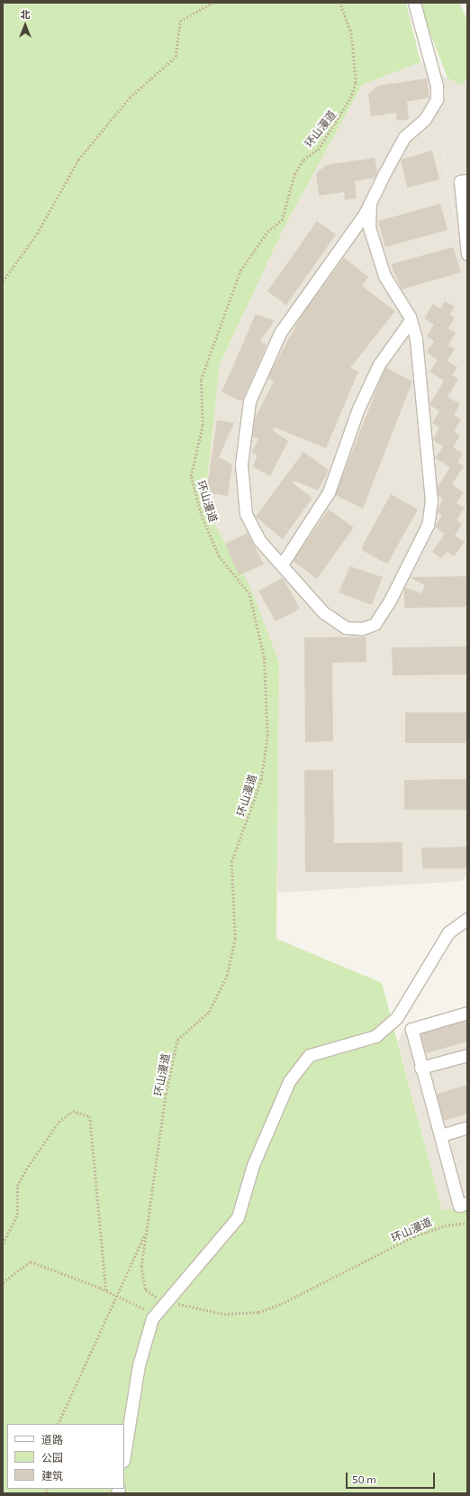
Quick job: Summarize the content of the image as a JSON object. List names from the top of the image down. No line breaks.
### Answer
{"streets":{"path":["环山漫道"]},"legend":["道路","公园","建筑"],"scale_bar":"50 m","north":"top"}
